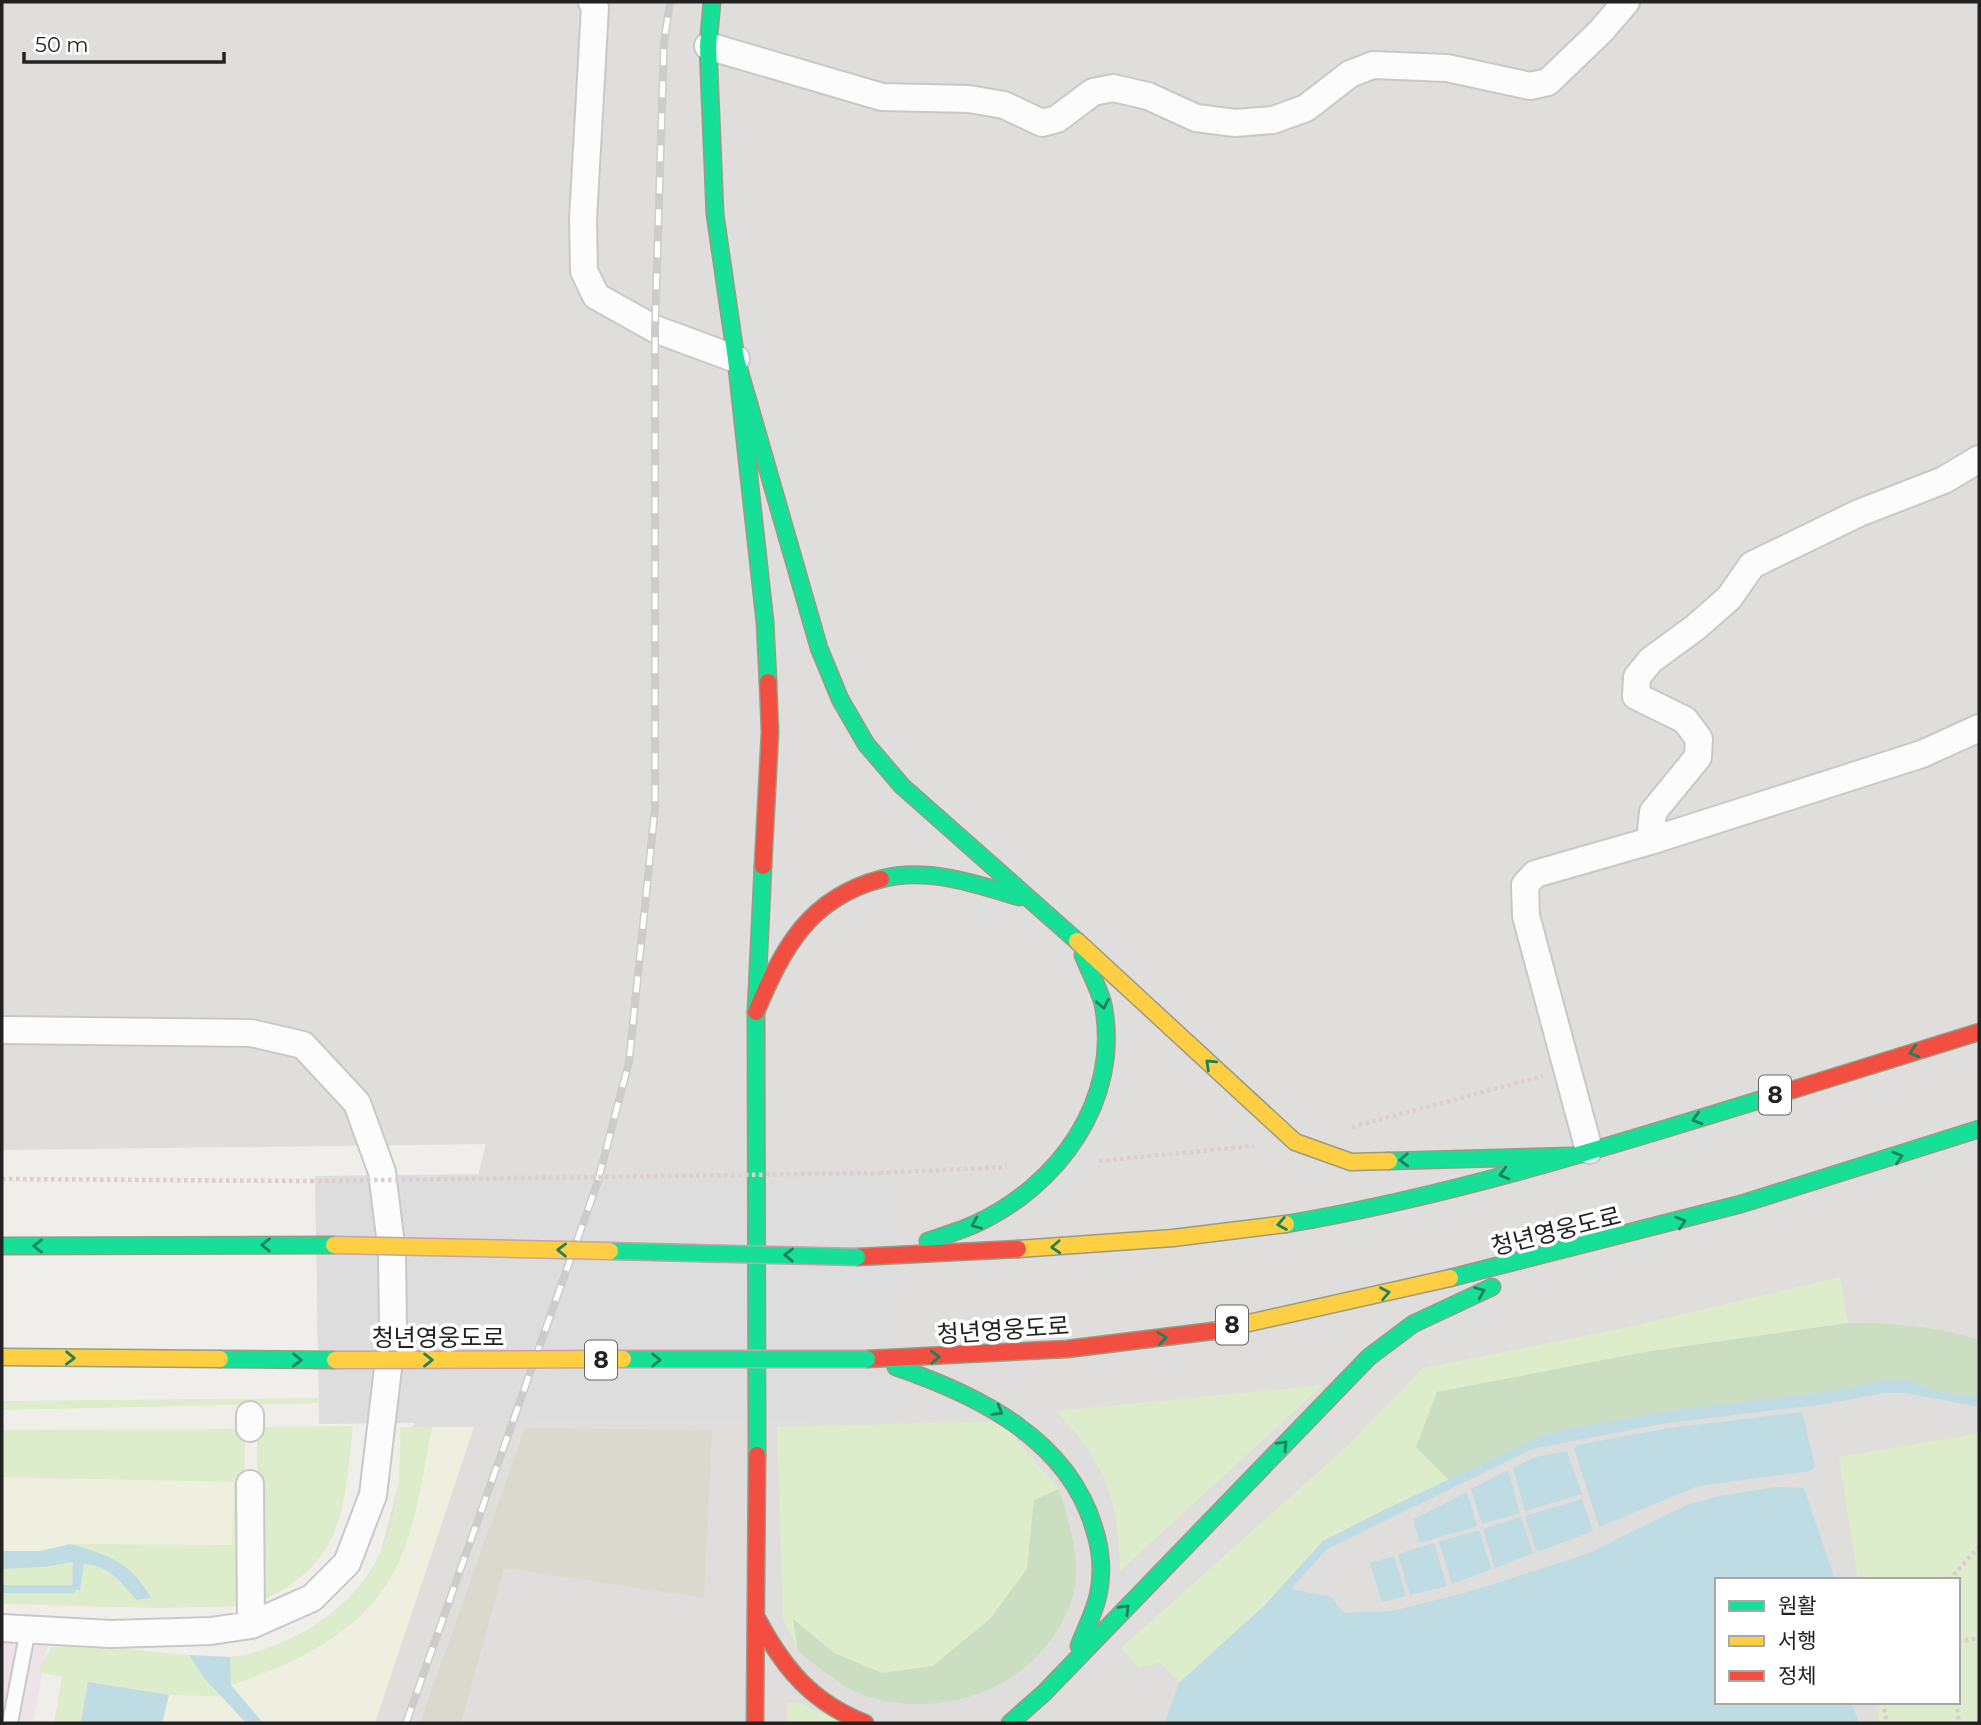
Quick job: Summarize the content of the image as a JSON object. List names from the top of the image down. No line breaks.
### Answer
{"streets":{"main road":["8","청년영웅도로"]},"legend":["원활","서행","정체"],"scale_bar":"50 m"}
